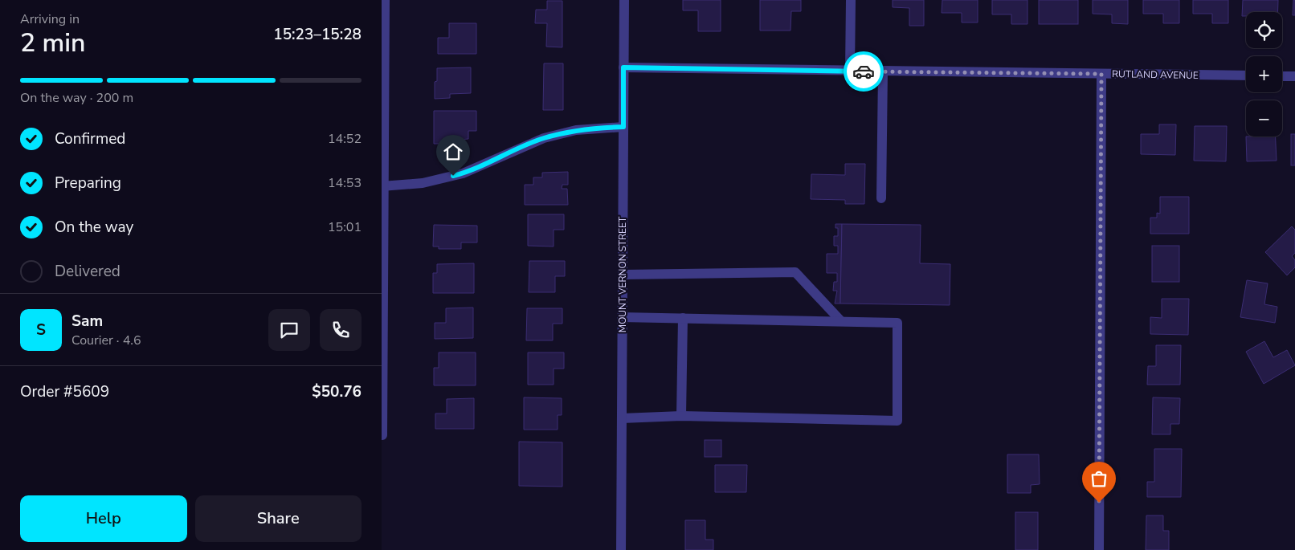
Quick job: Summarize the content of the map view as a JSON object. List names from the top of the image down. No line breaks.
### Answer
{"streets":{"street":["RUTLAND AVENUE","MOUNT VERNON STREET"]},"crossings":[["RUTLAND AVENUE","MOUNT VERNON STREET"]],"page":{"heading":["2 min","Arriving in","15:23–15:28"],"panel":["Sam","Courier · 4.6","Order #5609","$50.76"],"map_buttons":["+","−"],"bar":"On the way · 200 m","list":[["Confirmed","14:52"],["Preparing","14:53"],["On the way","15:01"],"Delivered"],"round":"S","buttons":["Help","Share"]}}
